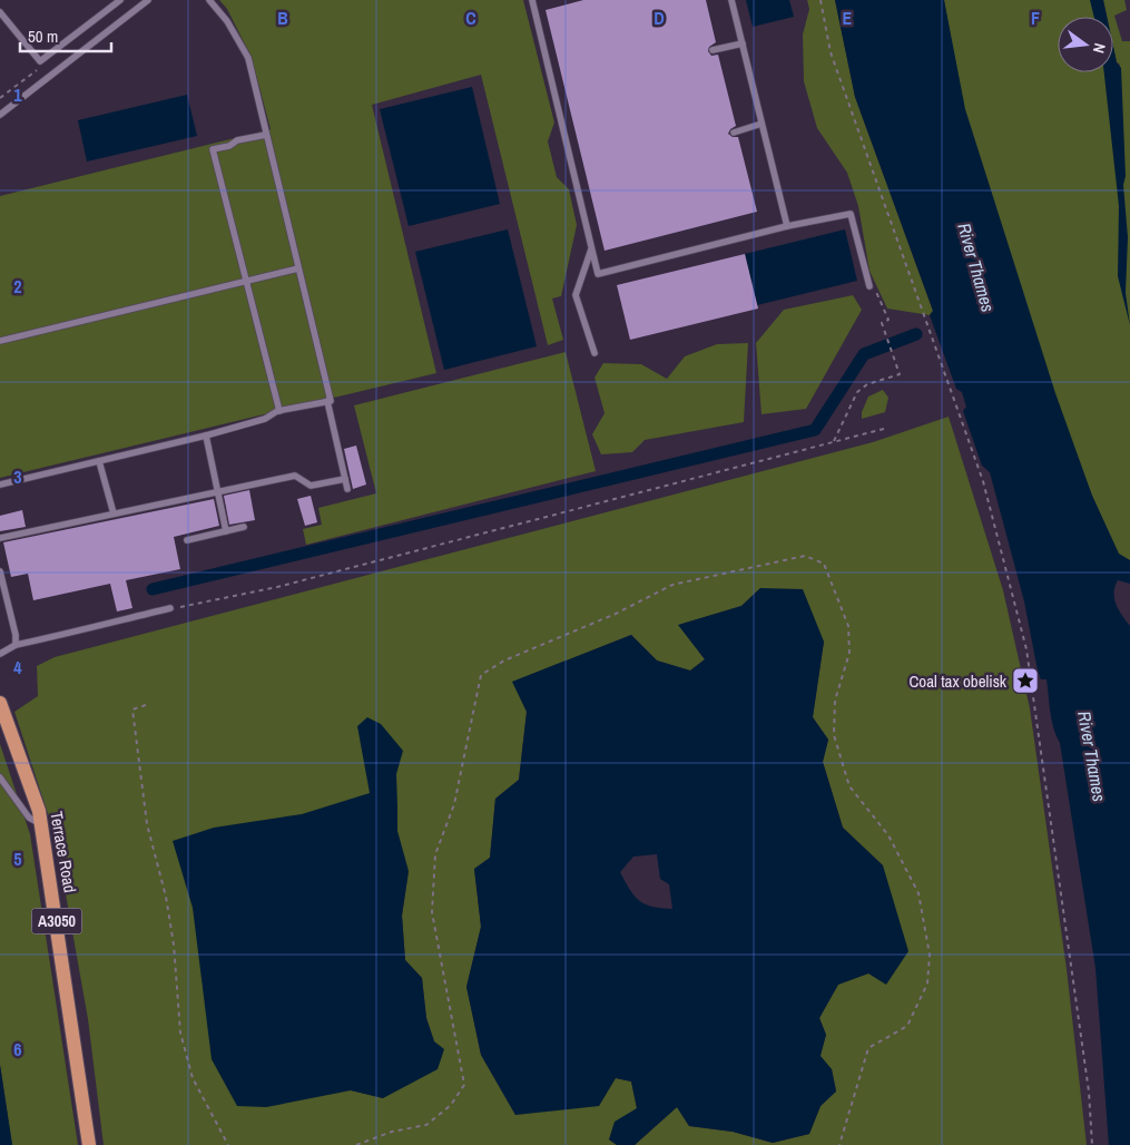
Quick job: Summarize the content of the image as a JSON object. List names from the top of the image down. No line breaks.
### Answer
{"streets":{"main road":["Terrace Road","A3050"]},"water":["River Thames"],"places":{"place":["Coal tax obelisk"]},"scale_bar":"50 m","north":"right","grid":{"columns":["B","C","D","E","F"],"rows":["1","2","3","4","5","6"]}}
